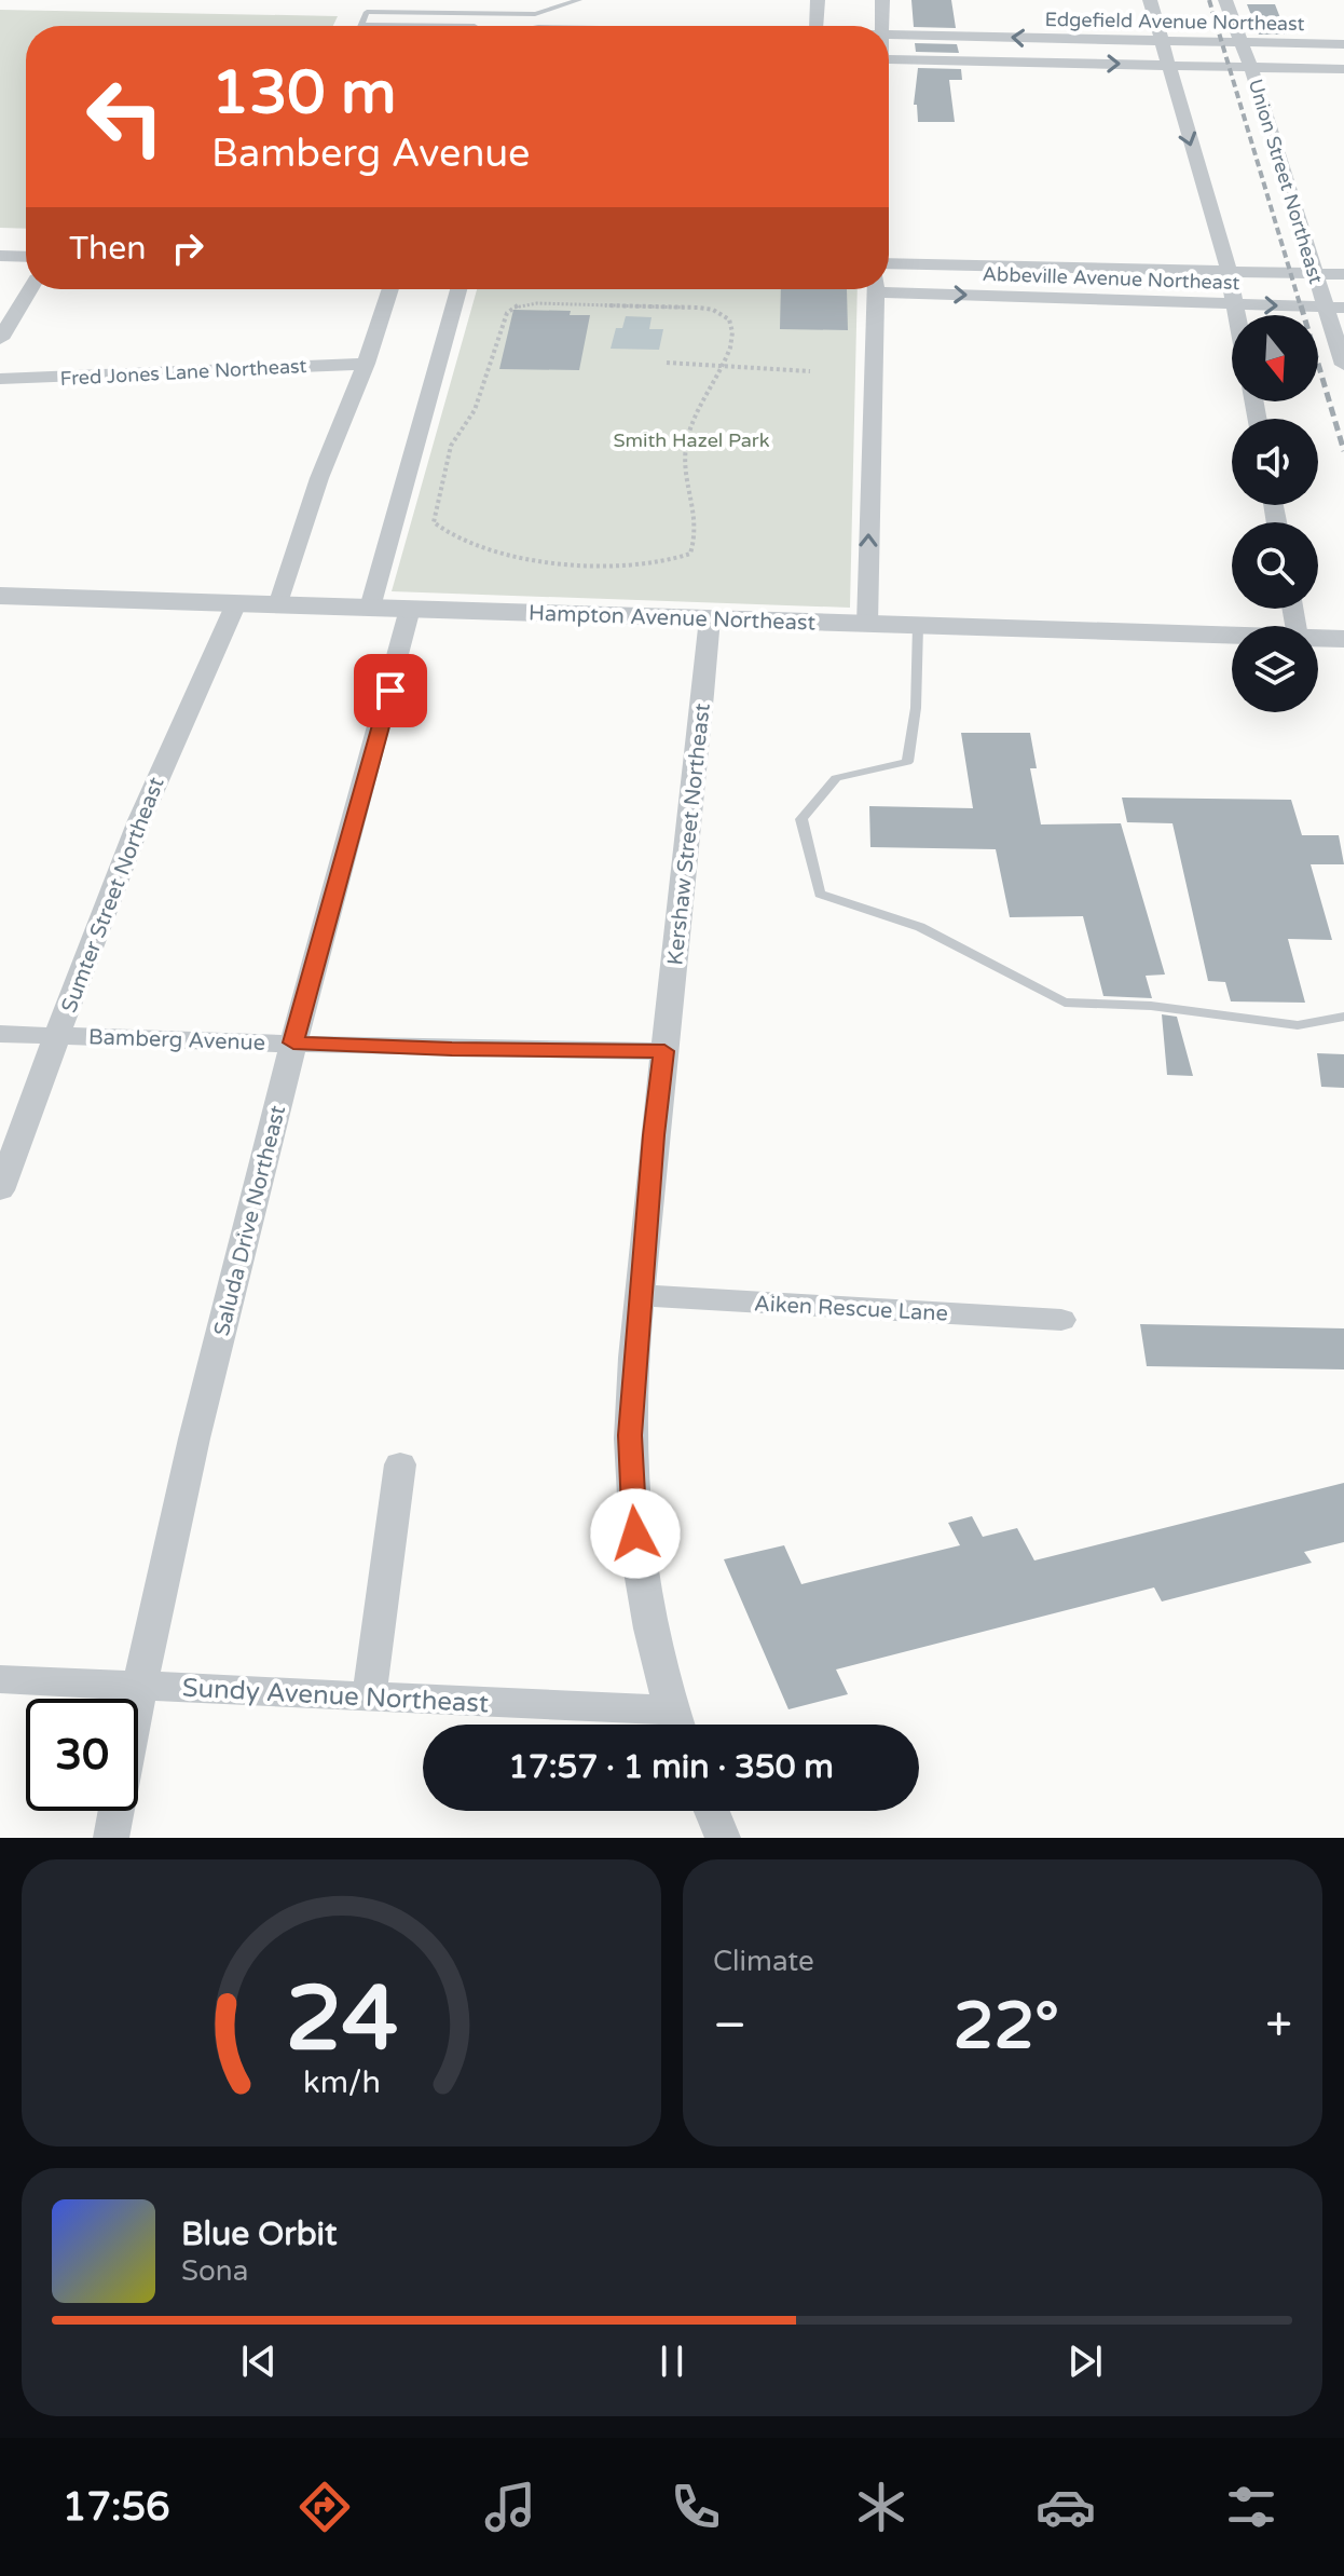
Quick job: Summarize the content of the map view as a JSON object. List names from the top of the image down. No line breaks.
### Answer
{"streets":{"street":["Edgefield Avenue Northeast","Union Street Northeast","Abbeville Avenue Northeast","Fred Jones Lane Northeast","Hampton Avenue Northeast","Kershaw Street Northeast","Sumter Street Northeast","Bamberg Avenue","Saluda Drive Northeast","Aiken Rescue Lane","Sundy Avenue Northeast"]},"crossings":[["Edgefield Avenue Northeast","Union Street Northeast"],["Union Street Northeast","Abbeville Avenue Northeast"],["Hampton Avenue Northeast","Kershaw Street Northeast"],["Hampton Avenue Northeast","Sumter Street Northeast"],["Hampton Avenue Northeast","Saluda Drive Northeast"],["Kershaw Street Northeast","Bamberg Avenue"],["Kershaw Street Northeast","Aiken Rescue Lane"],["Sumter Street Northeast","Bamberg Avenue"],["Bamberg Avenue","Saluda Drive Northeast"],["Saluda Drive Northeast","Sundy Avenue Northeast"]],"parks":["Smith Hazel Park"],"north":"bottom","page":{"turn":["130 m","Bamberg Avenue"],"then":"Then","limit":"30","trip":"17:57 · 1 min · 350 m","tile":"Climate","heat":["−","22°","+"],"song":["Blue Orbit","Sona"],"tabs":"17:56","gauge":["24","km/h"]}}
